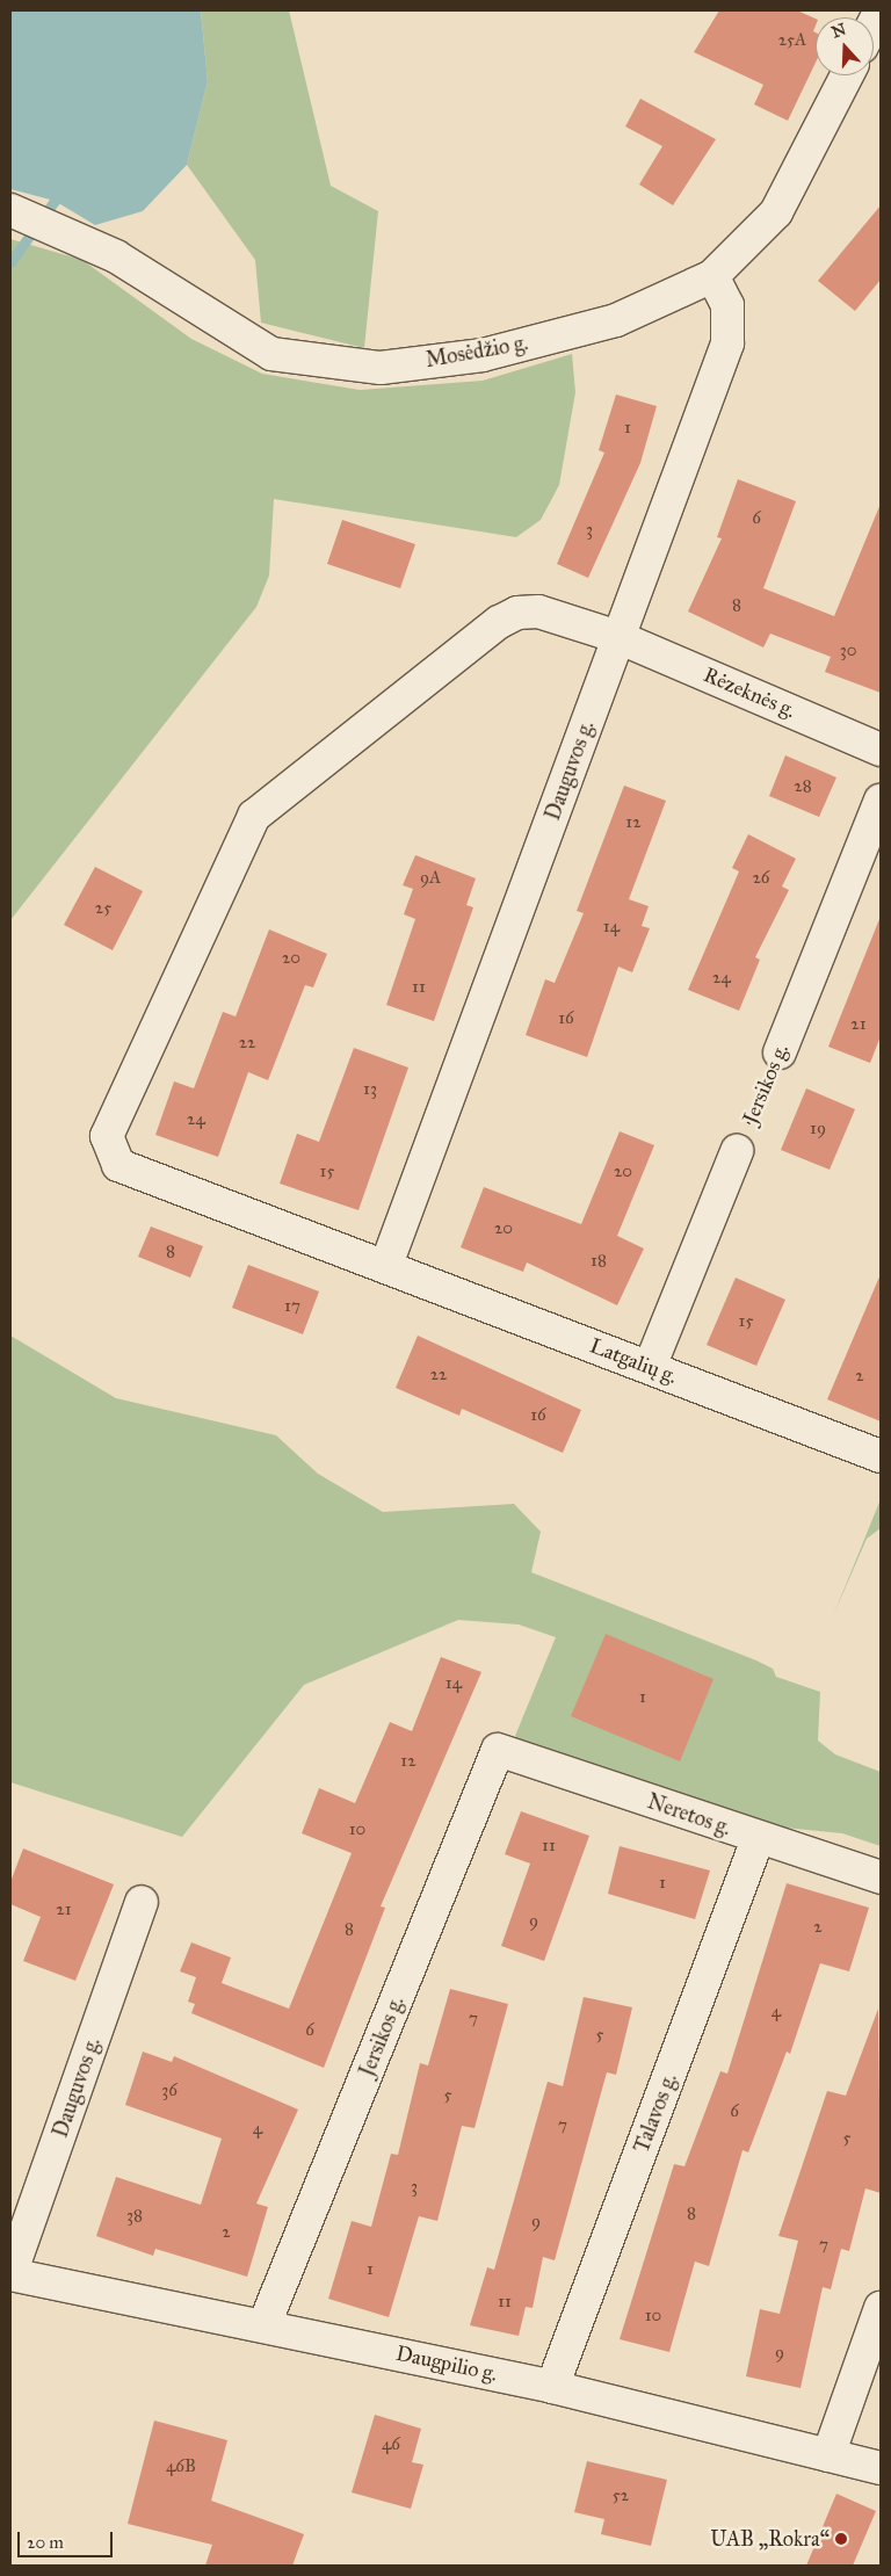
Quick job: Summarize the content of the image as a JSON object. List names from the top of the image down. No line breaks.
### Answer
{"streets":{"street":["Mosėdžio g.","Rėzeknės g.","Dauguvos g.","Jersikos g.","Latgalių g.","Neretos g.","Talavos g.","Daugpilio g."]},"crossings":[["Mosėdžio g.","Dauguvos g."],["Rėzeknės g.","Dauguvos g."],["Rėzeknės g.","Latgalių g."],["Dauguvos g.","Latgalių g."],["Dauguvos g.","Daugpilio g."],["Jersikos g.","Neretos g."],["Jersikos g.","Daugpilio g."],["Neretos g.","Talavos g."],["Talavos g.","Daugpilio g."]],"places":["UAB „Rokra“"],"house_numbers":["25A","1","6","3","8","30","28","12","9A","26","25","14","20","24","11","16","21","22","13","24","19","15","20","20","8","18","17","15","22","2","16","14","1","12","10","11","1","21","9","2","8","4","7","6","5","36","5","6","7","4","5","3","8","38","9","2","7","1","11","10","9","46","46B","52"],"scale_bar":"20 m","north":"top"}
